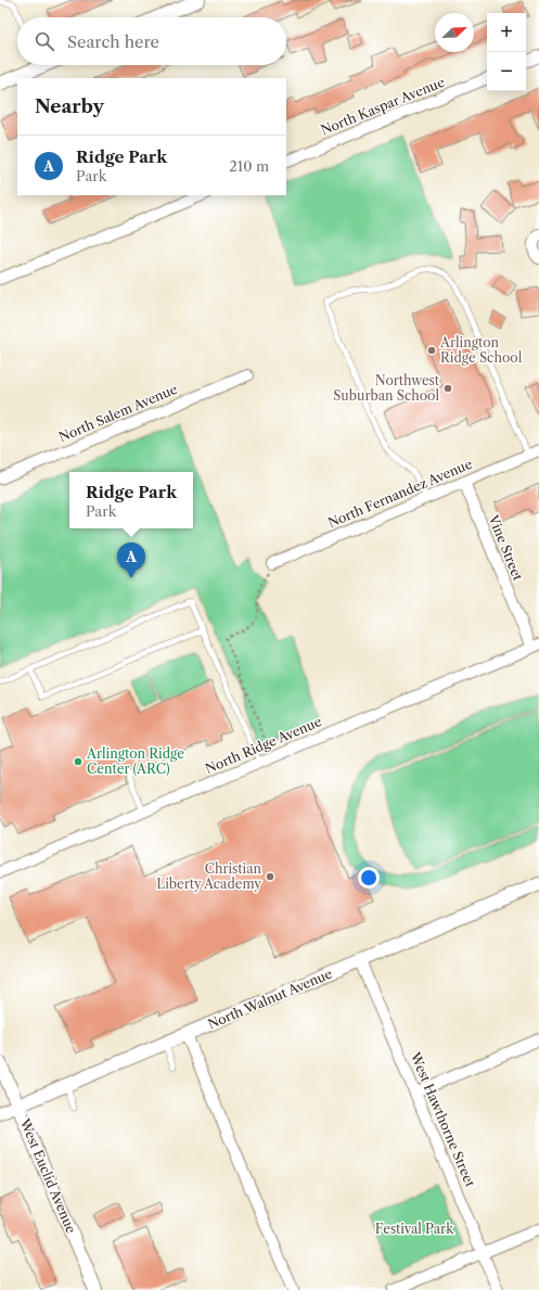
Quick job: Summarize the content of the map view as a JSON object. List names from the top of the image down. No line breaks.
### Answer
{"streets":{"street":["North Kaspar Avenue","North Salem Avenue","North Fernandez Avenue","Vine Street","North Ridge Avenue","North Walnut Avenue","West Hawthorne Street","West Euclid Avenue"]},"crossings":[["North Fernandez Avenue","Vine Street"],["Vine Street","North Ridge Avenue"],["North Walnut Avenue","West Hawthorne Street"],["North Walnut Avenue","West Euclid Avenue"]],"parks":["Festival Park"],"places":["Arlington Ridge School","Northwest Suburban School","Arlington Ridge Center (ARC)","Christian Liberty Academy"],"north":"top right","page":{"map_buttons":["+","−"],"search":"Search here","heading":"Nearby","list":[{"mark":"A","name":"Ridge Park","note":"Park","value":"210 m"}],"popup":["Ridge Park","Park"],"pins":"A"}}
